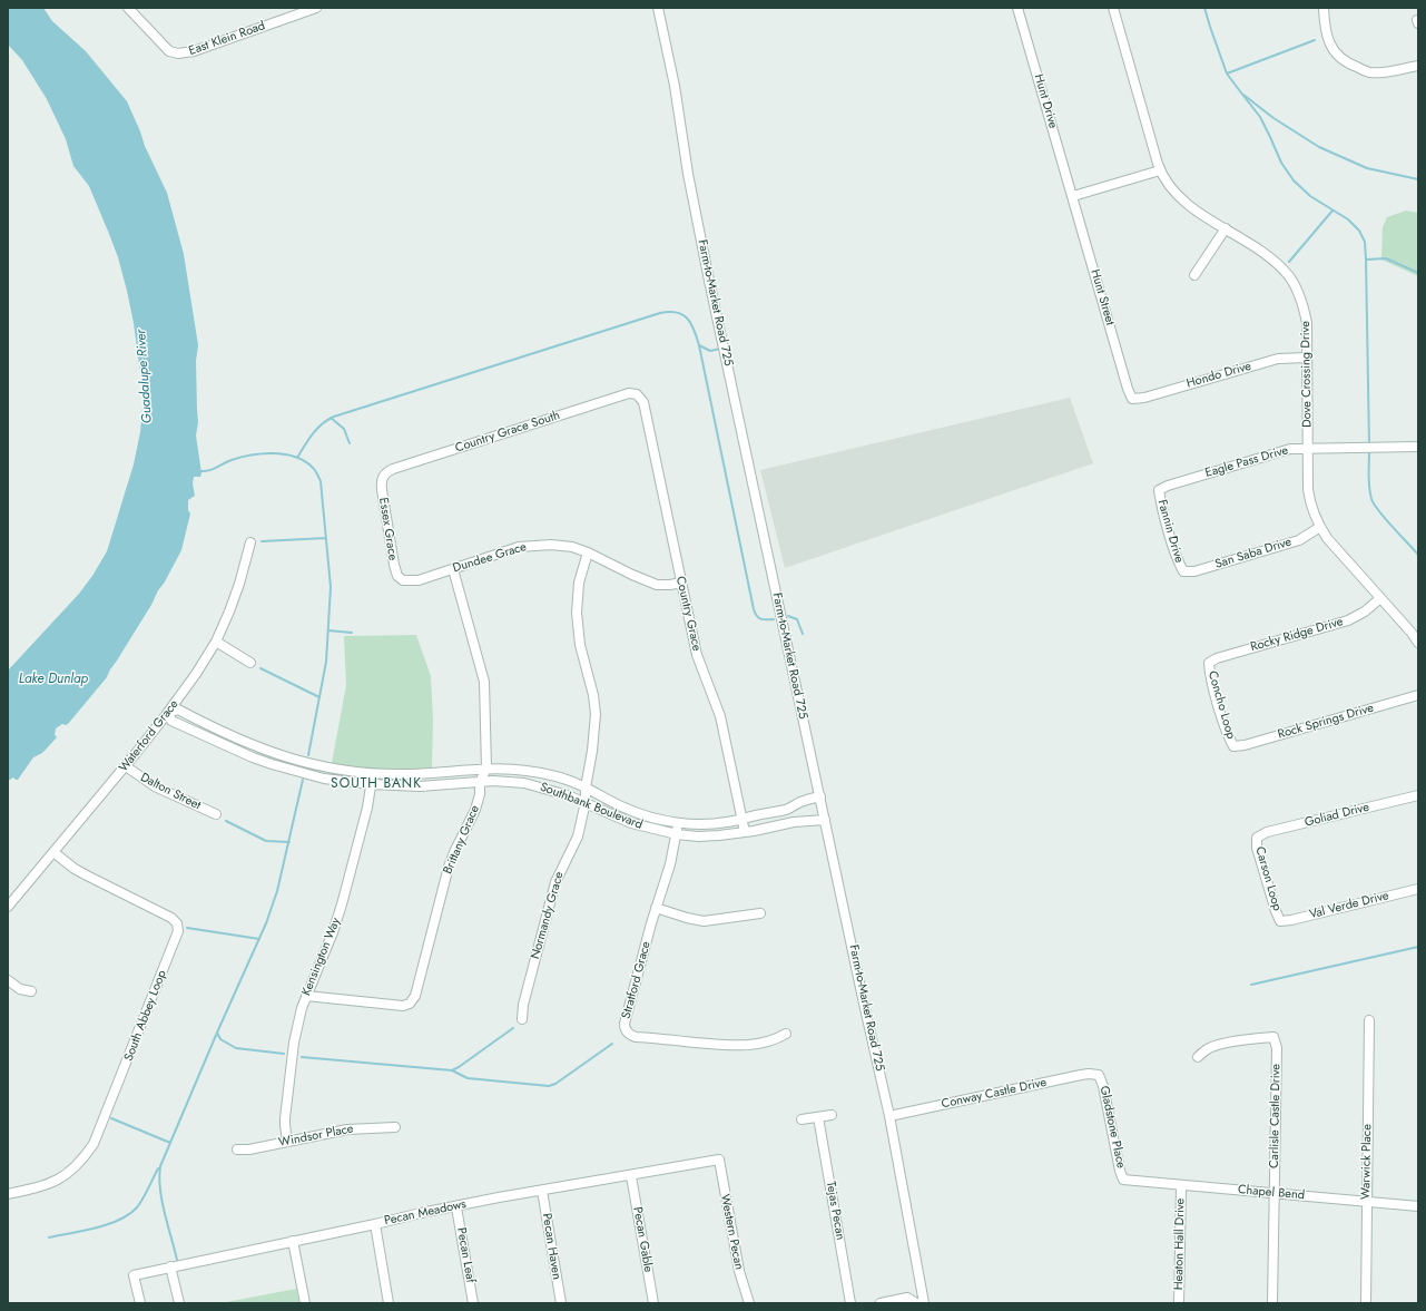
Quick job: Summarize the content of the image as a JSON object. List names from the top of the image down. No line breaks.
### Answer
{"streets":{"street":["East Klein Road","Hunt Drive","Hunt Street","Farm-to-Market Road 725","Dove Crossing Drive","Hondo Drive","Country Grace South","Eagle Pass Drive","Essex Grace","Fannin Drive","San Saba Drive","Dundee Grace","Country Grace","Rocky Ridge Drive","Concho Loop","Rock Springs Drive","Waterford Grace","Dalton Street","Southbank Boulevard","Goliad Drive","Brittany Grace","Carson Loop","Val Verde Drive","Normandy Grace","Kensington Way","Stratford Grace","South Abbey Loop","Conway Castle Drive","Carlisle Castle Drive","Gladstone Place","Windsor Place","Warwick Place","Chapel Bend","Tejas Pecan","Pecan Meadows","Western Pecan","Pecan Gable","Heaton Hall Drive","Pecan Haven","Pecan Leaf"]},"crossings":[["Hunt Drive","Hunt Street"],["Hunt Street","Hondo Drive"],["Farm-to-Market Road 725","Southbank Boulevard"],["Farm-to-Market Road 725","Conway Castle Drive"],["Dove Crossing Drive","Hondo Drive"],["Dove Crossing Drive","Eagle Pass Drive"],["Dove Crossing Drive","San Saba Drive"],["Dove Crossing Drive","Rocky Ridge Drive"],["Country Grace South","Essex Grace"],["Country Grace South","Country Grace"],["Eagle Pass Drive","Fannin Drive"],["Essex Grace","Dundee Grace"],["Fannin Drive","San Saba Drive"],["Dundee Grace","Country Grace"],["Dundee Grace","Brittany Grace"],["Dundee Grace","Normandy Grace"],["Country Grace","Southbank Boulevard"],["Rocky Ridge Drive","Concho Loop"],["Concho Loop","Rock Springs Drive"],["Waterford Grace","Dalton Street"],["Waterford Grace","Southbank Boulevard"],["Waterford Grace","South Abbey Loop"],["Southbank Boulevard","Brittany Grace"],["Southbank Boulevard","Normandy Grace"],["Southbank Boulevard","Kensington Way"],["Southbank Boulevard","Stratford Grace"],["Goliad Drive","Carson Loop"],["Brittany Grace","Kensington Way"],["Carson Loop","Val Verde Drive"],["Kensington Way","Windsor Place"],["Conway Castle Drive","Gladstone Place"],["Carlisle Castle Drive","Chapel Bend"],["Gladstone Place","Chapel Bend"],["Warwick Place","Chapel Bend"],["Chapel Bend","Heaton Hall Drive"],["Pecan Meadows","Western Pecan"],["Pecan Meadows","Pecan Gable"],["Pecan Meadows","Pecan Haven"],["Pecan Meadows","Pecan Leaf"]],"districts":["SOUTH BANK"],"water":["Guadalupe River","Lake Dunlap"]}
